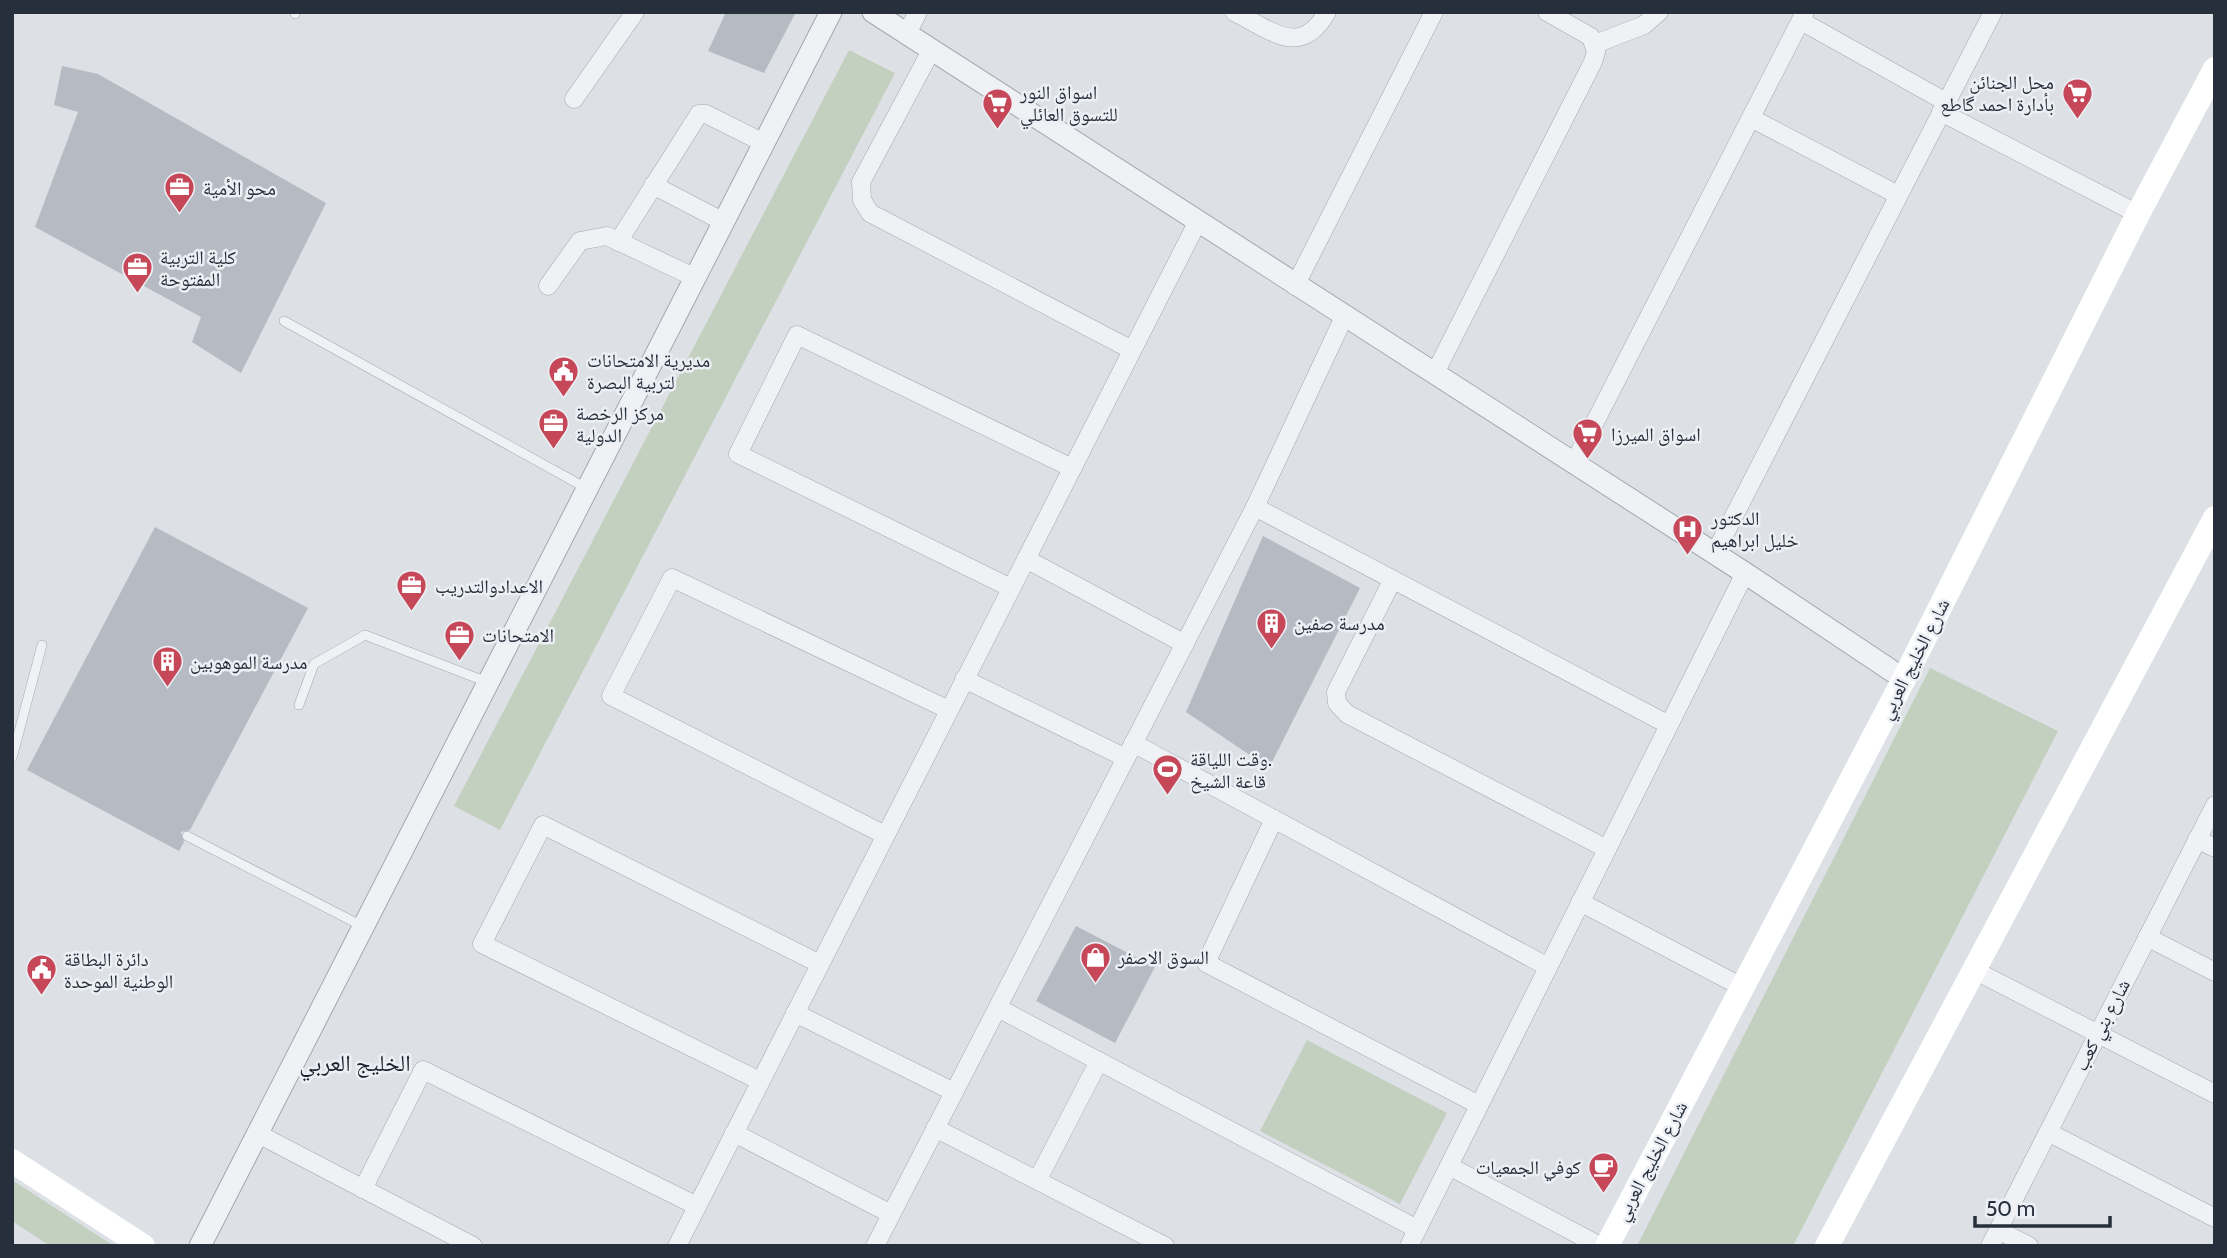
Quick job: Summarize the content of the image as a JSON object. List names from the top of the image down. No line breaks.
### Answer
{"streets":{"main road":["شارع الخليج العربي"],"street":["شارع بني كعب"]},"districts":["الخليج العربي"],"places":{"supermarket":["محل الجنائن بأدارة احمد گاطع","اسواق النور للتسوق العائلي","اسواق الميرزا"],"office":["محو الأمية","كلية التربية المفتوحة","مركز الرخصة الدولية","الاعدادوالتدريب","الامتحانات"],"public building":["مديرية الامتحانات لتربية البصرة","دائرة البطاقة الوطنية الموحدة"],"hospital":["الدكتور خليل ابراهيم"],"building":["مدرسة صفين","مدرسة الموهوبين"],"sports":["وقت اللياقة. قاعة الشيخ"],"shop":["السوق الاصفر"],"cafe":["كوفي الجمعيات"]},"scale_bar":"50 m"}
